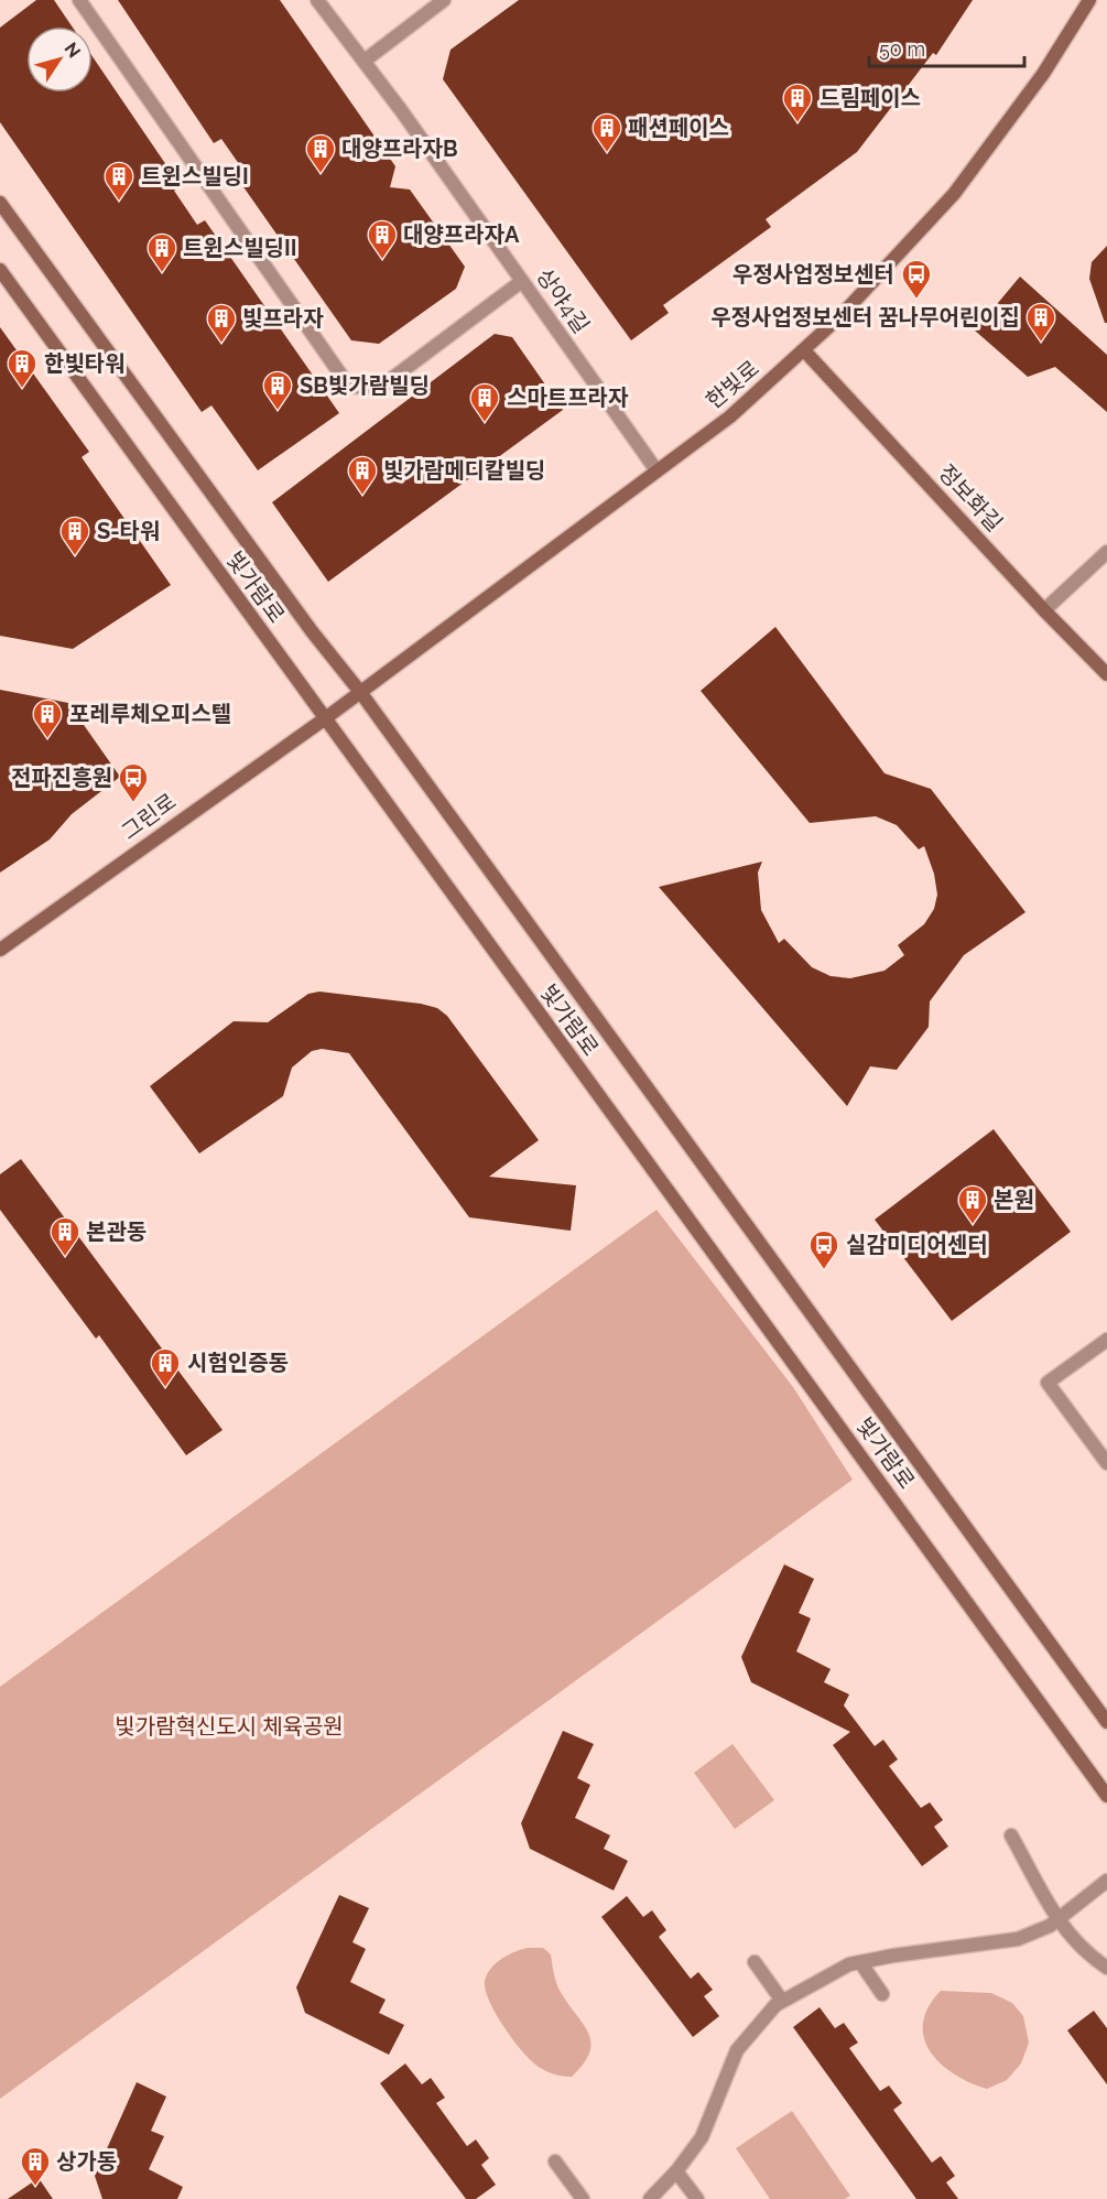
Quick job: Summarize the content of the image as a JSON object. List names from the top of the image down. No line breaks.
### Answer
{"streets":{"main road":["한빛로","정보화길","빛가람로","그린로"],"street":["상야4길"]},"crossings":[["상야4길","한빛로"],["한빛로","정보화길"],["한빛로","빛가람로"],["한빛로","그린로"],["빛가람로","그린로"]],"parks":["빛가람혁신도시 체육공원"],"places":{"building":["드림페이스","패션페이스","대양프라자B","트윈스빌딩I","대양프라자A","트윈스빌딩II","우정사업정보센터 꿈나무어린이집","빛프라자","한빛타워","SB빛가람빌딩","스마트프라자","빛가람메디칼빌딩","S-타워","포레루체오피스텔","본원","본관동","시험인증동","상가동"],"bus stop":["우정사업정보센터","전파진흥원","실감미디어센터"]},"scale_bar":"50 m","north":"top right"}
